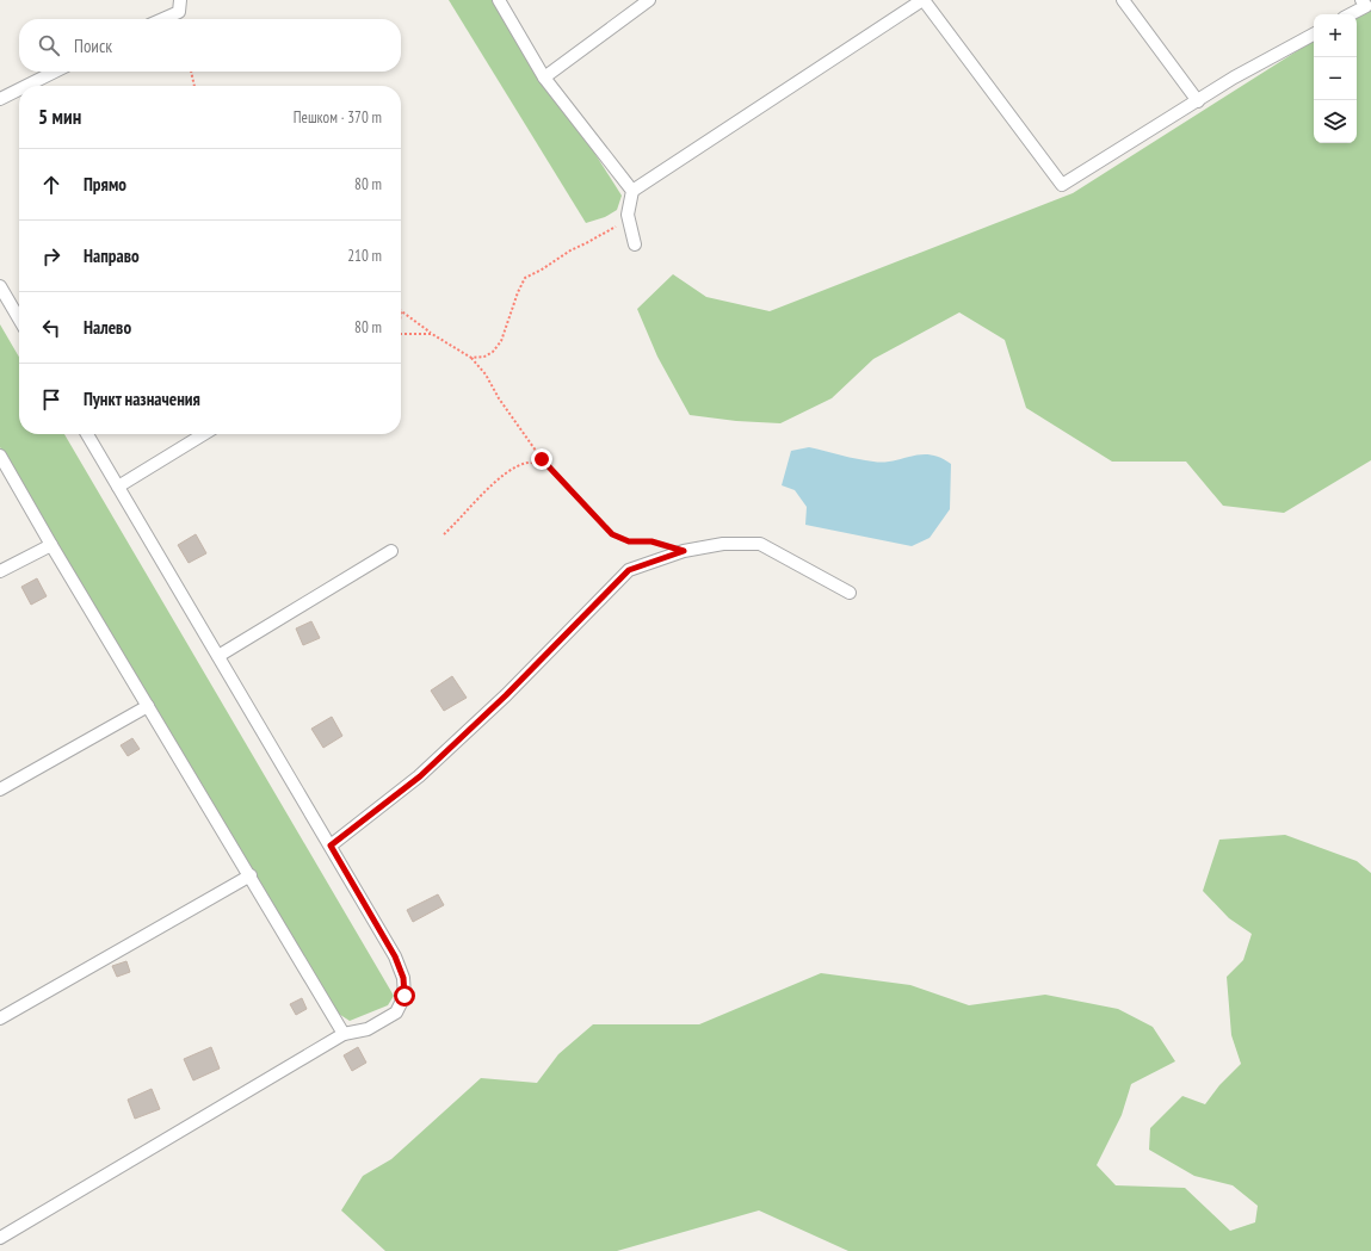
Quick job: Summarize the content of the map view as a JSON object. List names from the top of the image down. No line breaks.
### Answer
{"page":{"map_buttons":["+","−"],"search":"Поиск","heading":["5 мин","Пешком · 370 m"],"list":[["Прямо","80 m"],["Направо","210 m"],["Налево","80 m"],"Пункт назначения"]}}
